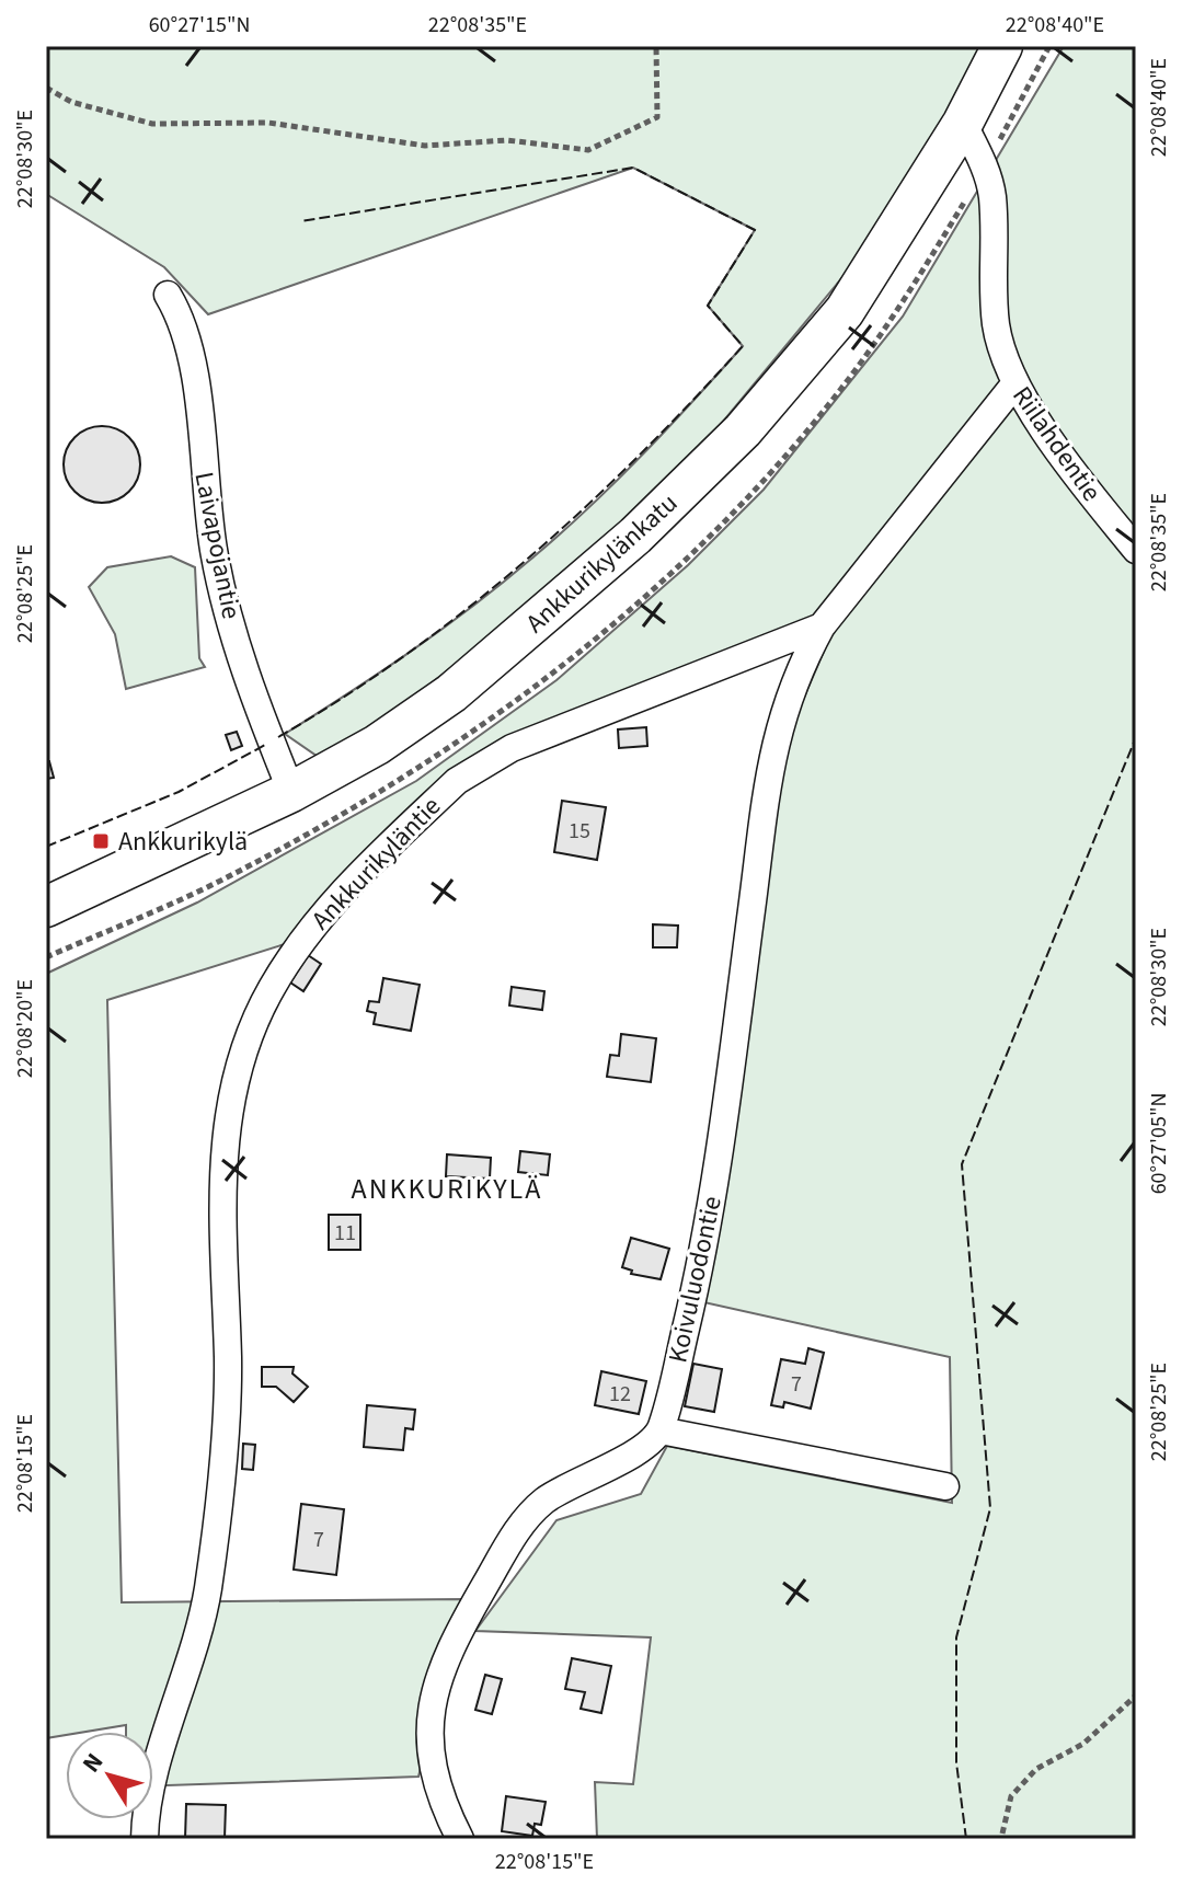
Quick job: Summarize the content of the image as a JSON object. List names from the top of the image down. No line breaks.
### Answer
{"streets":{"street":["Riilahdentie","Laivapojantie","Ankkurikylänkatu","Ankkurikyläntie","Koivuluodontie"]},"crossings":[["Riilahdentie","Ankkurikylänkatu"],["Laivapojantie","Ankkurikylänkatu"],["Ankkurikyläntie","Koivuluodontie"]],"districts":["ANKKURIKYLÄ"],"places":{"transit":["Ankkurikylä"]},"house_numbers":["15","11","7","12","7"],"north":"top left","coordinates":["60°27'15\"N","22°08'35\"E","22°08'40\"E","22°08'30\"E","22°08'25\"E","22°08'20\"E","60°27'05\"N","22°08'15\"E"]}
